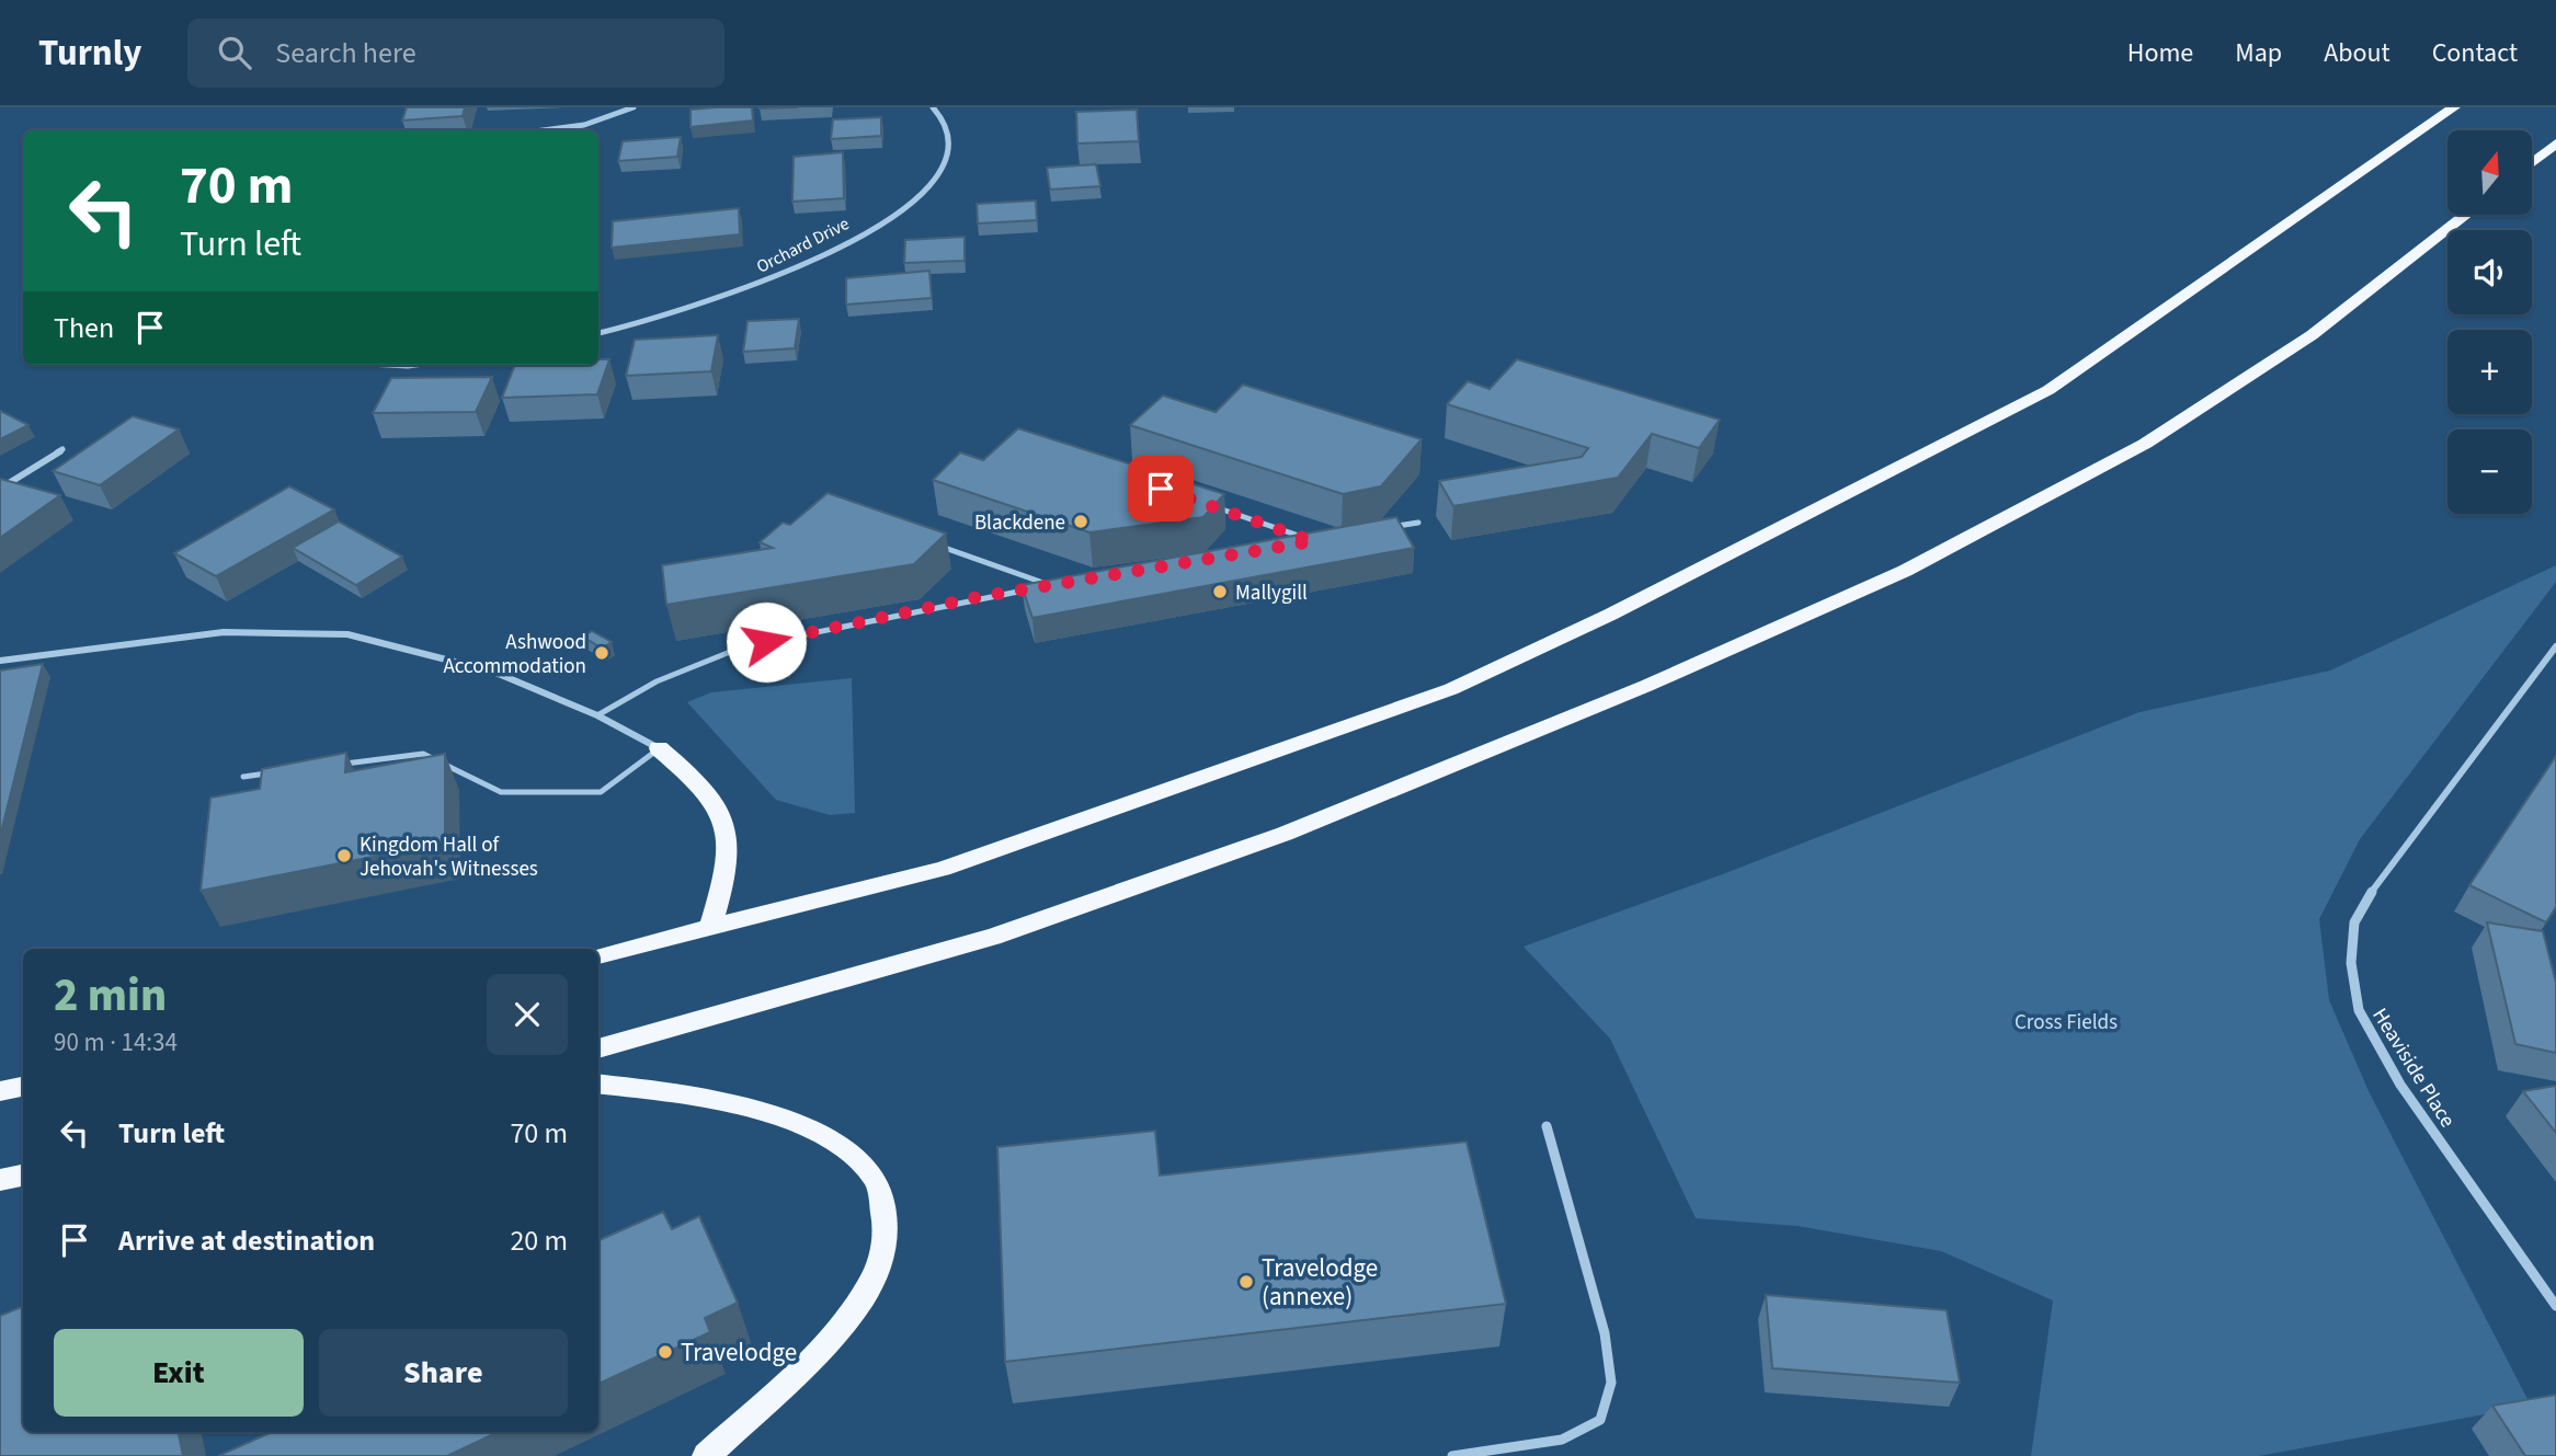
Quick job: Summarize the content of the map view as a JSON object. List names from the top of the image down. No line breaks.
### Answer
{"streets":{"street":["Orchard Drive","Heaviside Place"]},"parks":["Cross Fields"],"places":["Blackdene","Mallygill","Ashwood Accommodation","Kingdom Hall of Jehovah's Witnesses","Travelodge (annexe)","Travelodge"],"north":"top","page":{"header":"Turnly","search":"Search here","nav":["Home","Map","About","Contact"],"map_buttons":["+","−"],"turn":["70 m","Turn left"],"then":"Then","heading":["2 min","90 m · 14:34"],"list":[{"name":"Turn left","value":"70 m"},{"name":"Arrive at destination","value":"20 m"}],"buttons":["Exit","Share"]}}
